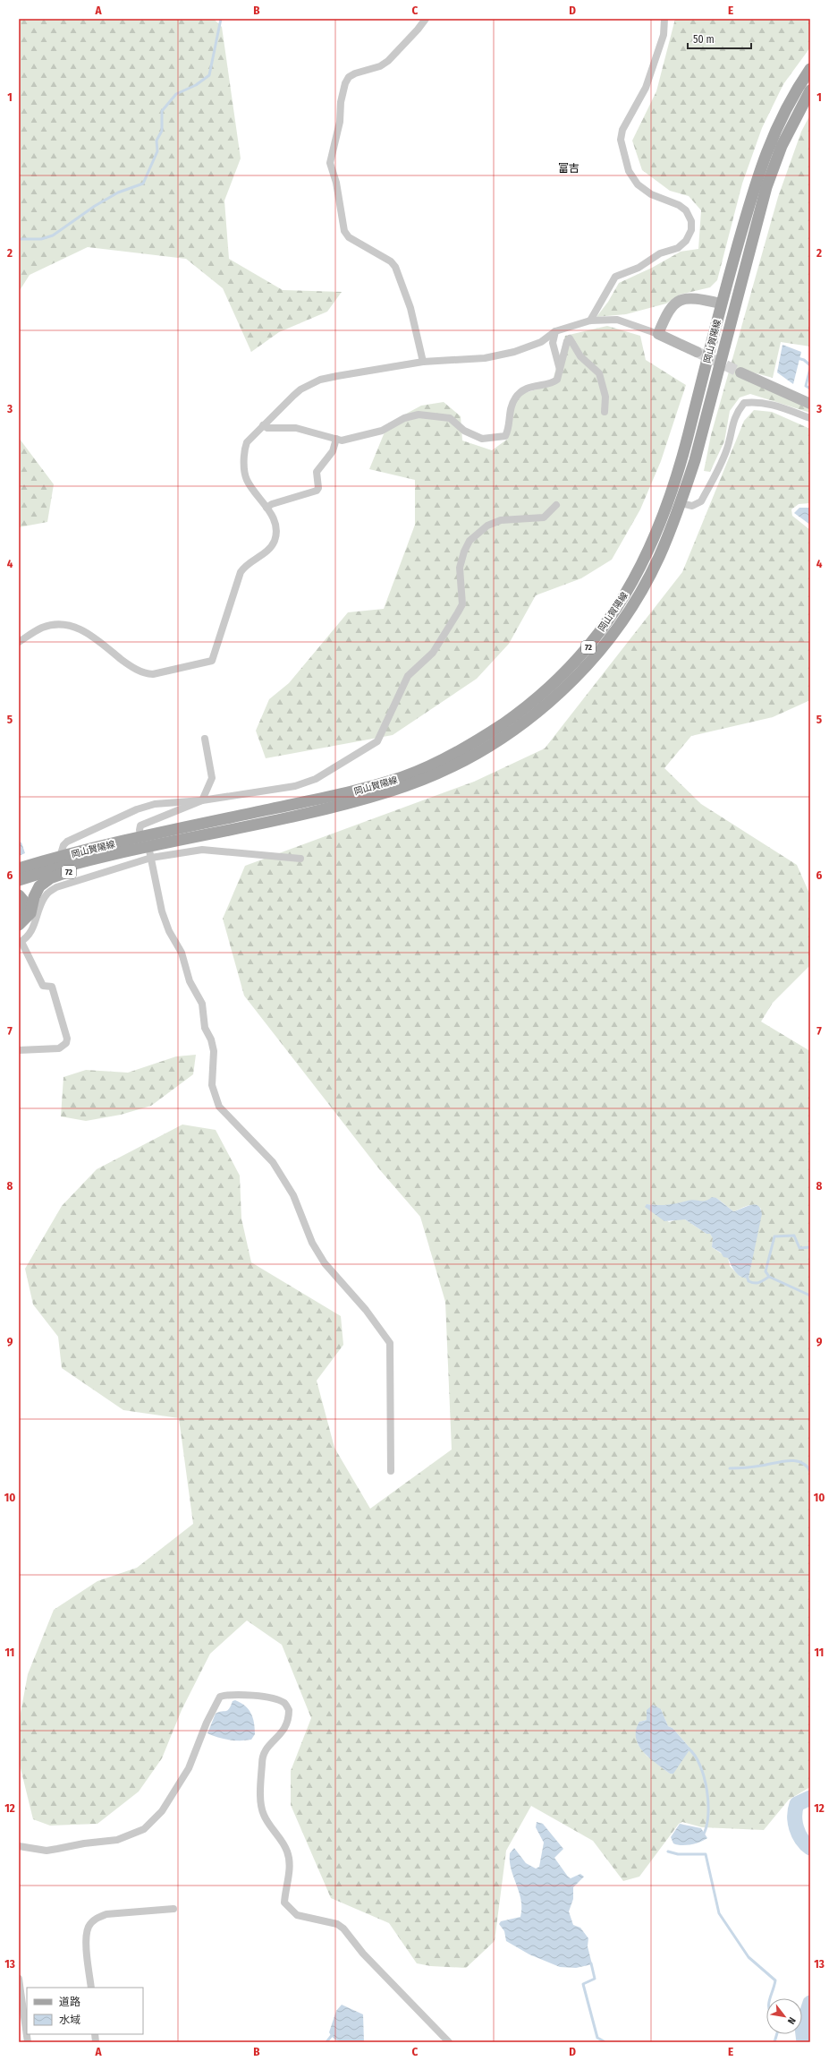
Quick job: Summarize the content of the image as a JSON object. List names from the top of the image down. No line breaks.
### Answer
{"streets":{"main road":["岡山賀陽線","72"]},"districts":["富吉"],"legend":["道路","水域"],"scale_bar":"50 m","north":"bottom right","grid":{"columns":["A","B","C","D","E"],"rows":["1","2","3","4","5","6","7","8","9","10","11","12","13"]}}
